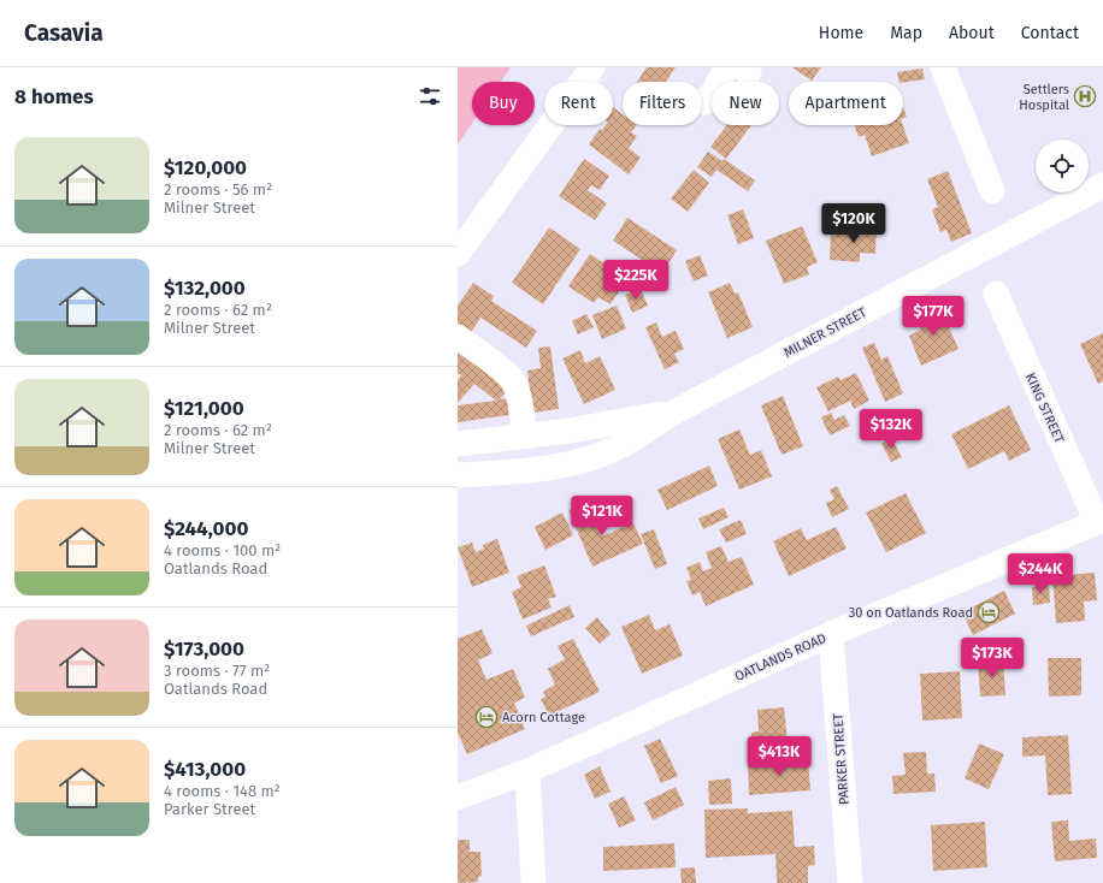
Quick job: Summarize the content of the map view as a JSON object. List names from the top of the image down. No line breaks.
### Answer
{"streets":{"street":["MILNER STREET","KING STREET","OATLANDS ROAD","PARKER STREET"]},"crossings":[["KING STREET","OATLANDS ROAD"],["OATLANDS ROAD","PARKER STREET"]],"places":{"hospital":["Settlers Hospital"],"hotel":["30 on Oatlands Road","Acorn Cottage"]},"page":{"header":"Casavia","nav":["Home","Map","About","Contact"],"heading":"8 homes","chip":["Buy","Rent","Filters","New","Apartment"],"list":[{"name":"$120,000","note":"2 rooms · 56 m² · Milner Street"},{"name":"$132,000","note":"2 rooms · 62 m² · Milner Street"},{"name":"$121,000","note":"2 rooms · 62 m² · Milner Street"},{"name":"$244,000","note":"4 rooms · 100 m² · Oatlands Road"},{"name":"$173,000","note":"3 rooms · 77 m² · Oatlands Road"},{"name":"$413,000","note":"4 rooms · 148 m² · Parker Street"}],"price":["$120K","$225K","$177K","$132K","$121K","$244K","$173K","$413K"]}}
